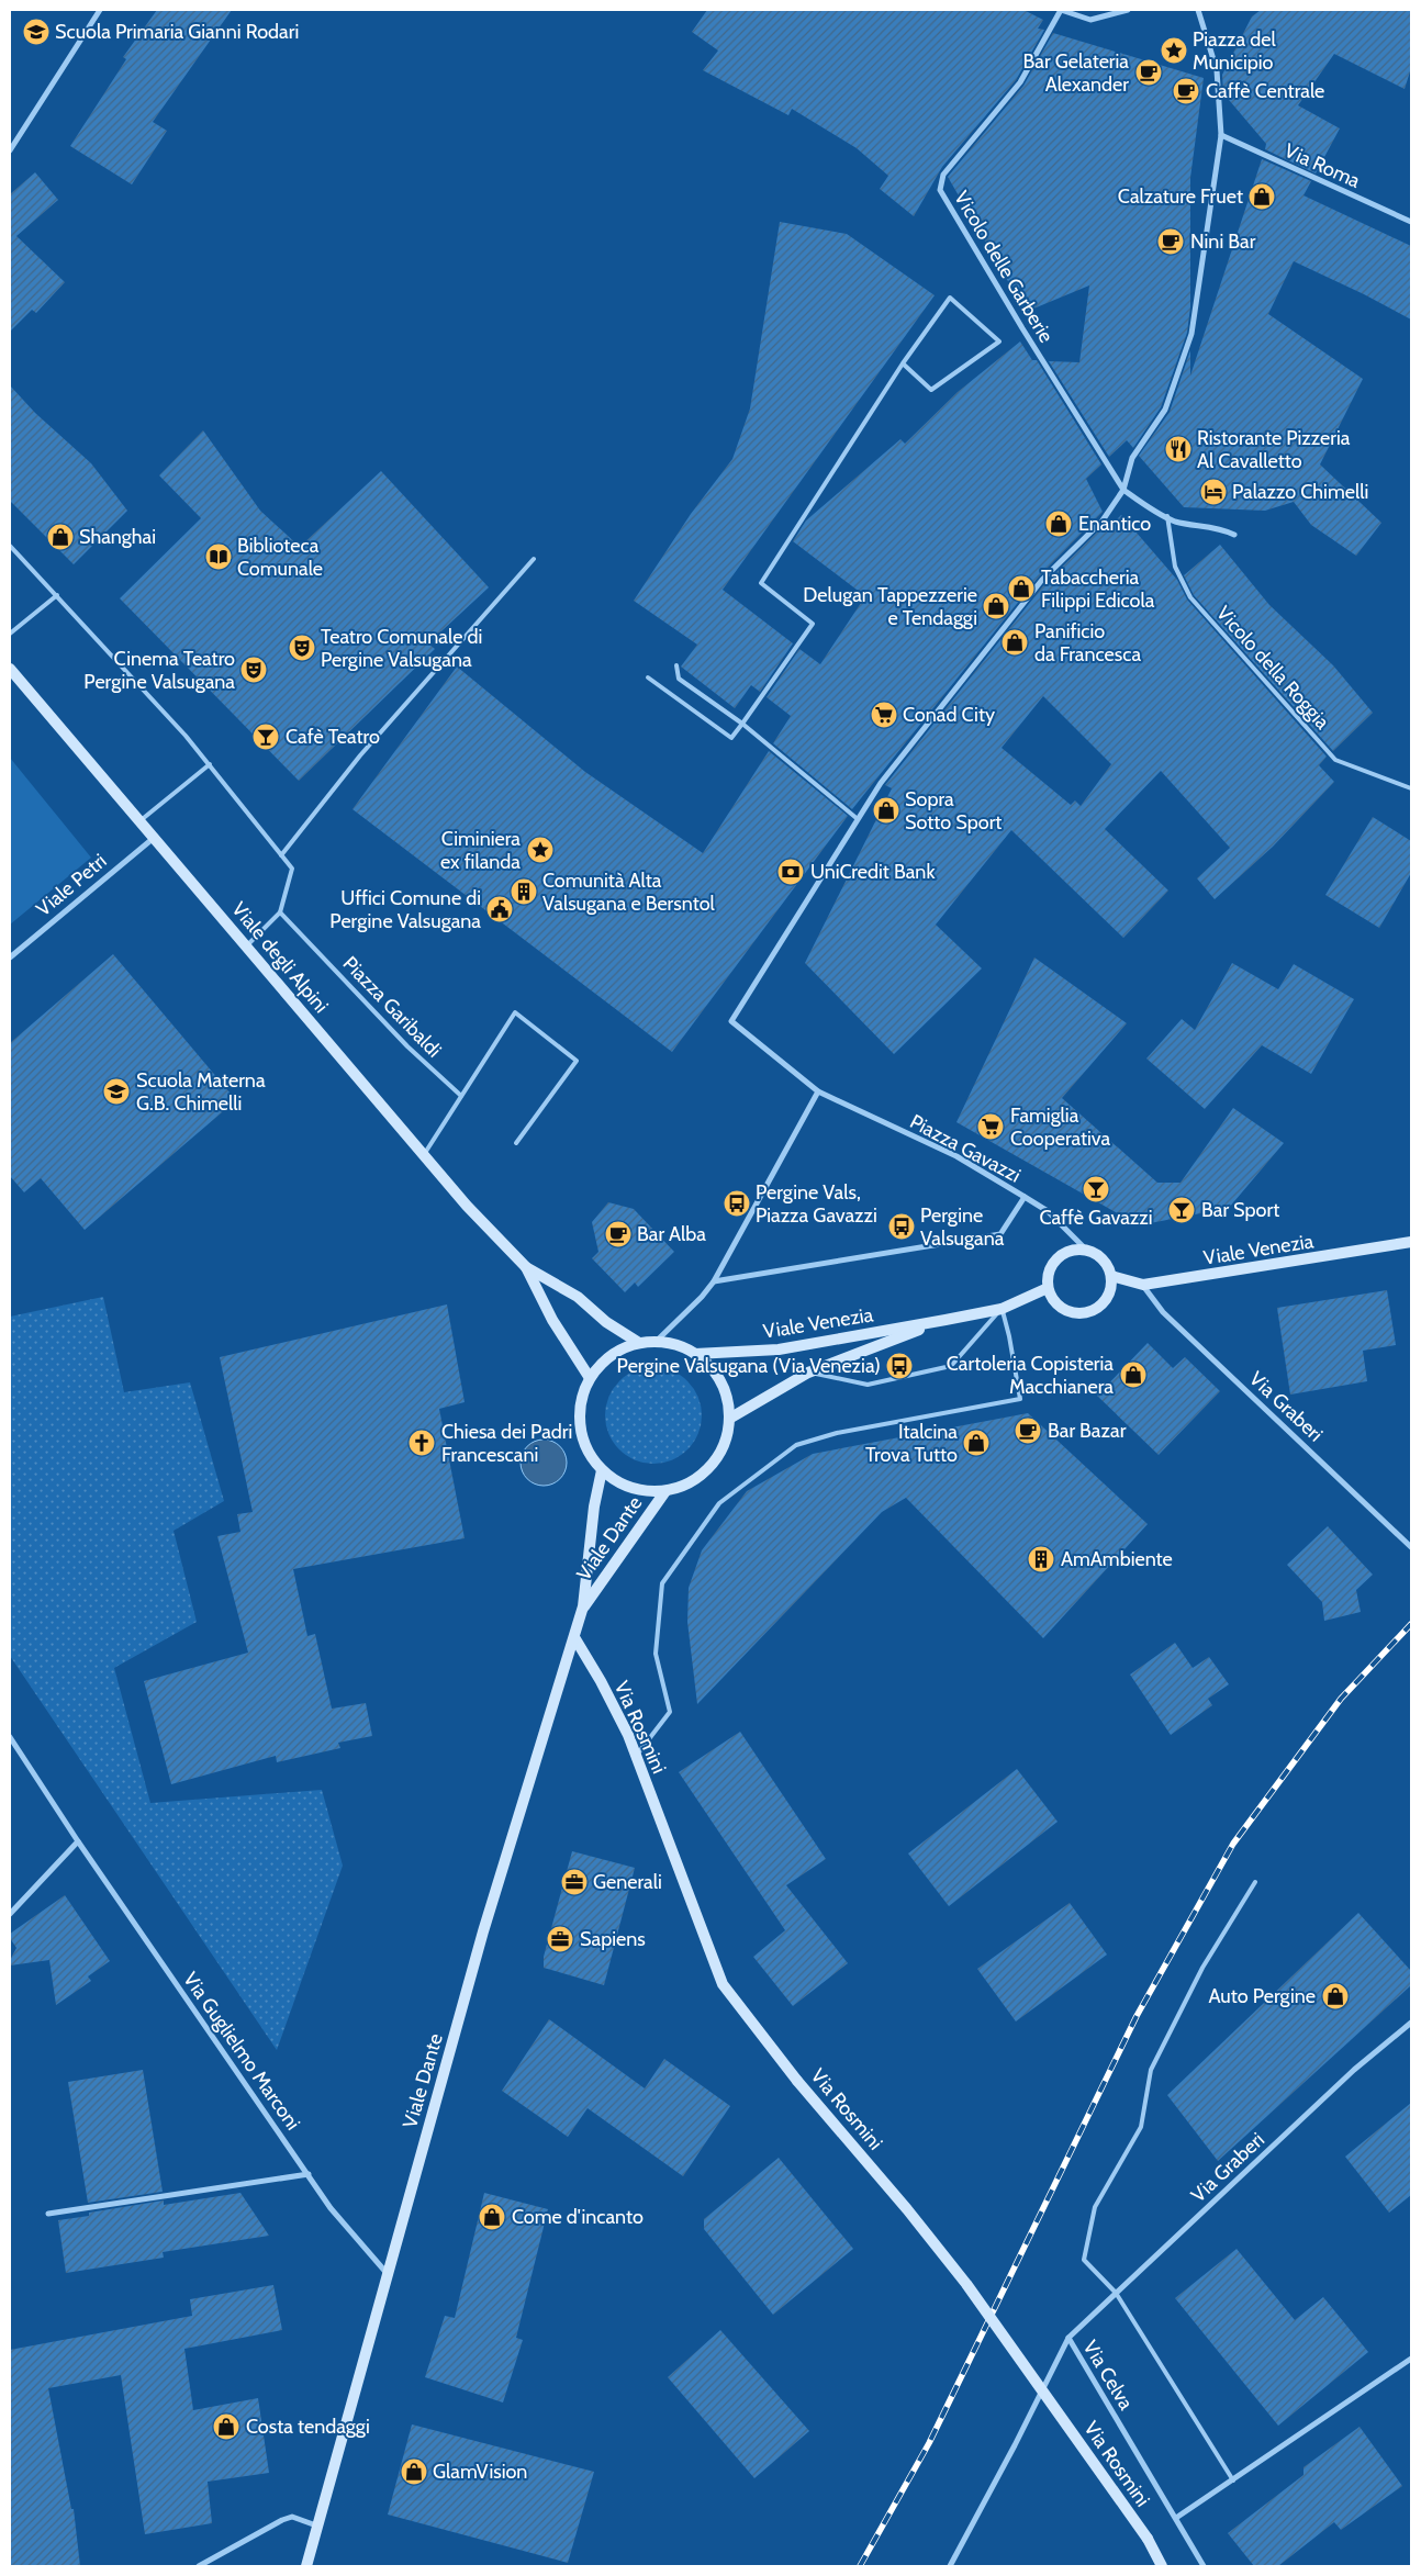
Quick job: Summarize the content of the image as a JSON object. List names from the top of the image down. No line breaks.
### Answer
{"streets":{"main road":["Viale degli Alpini","Viale Venezia","Viale Dante","Via Rosmini"],"street":["Via Roma","Vicolo delle Garberie","Viale Petri","Piazza Gavazzi","Via Graberi","Via Guglielmo Marconi","Via Celva"],"lane":["Vicolo della Roggia","Piazza Garibaldi"]},"crossings":[["Viale Petri","Viale degli Alpini"],["Piazza Gavazzi","Viale Venezia"],["Viale Venezia","Via Graberi"],["Viale Venezia","Viale Dante"],["Via Graberi","Via Celva"],["Viale Dante","Via Rosmini"],["Viale Dante","Via Guglielmo Marconi"]],"places":{"school or university":["Scuola Primaria Gianni Rodari","Scuola Materna G.B. Chimelli"],"place":["Piazza del Municipio","Ciminiera ex filanda"],"cafe":["Bar Gelateria Alexander","Caffè Centrale","Nini Bar","Bar Alba","Bar Bazar"],"shop":["Calzature Fruet","Enantico","Shanghai","Tabaccheria Filippi Edicola","Delugan Tappezzerie e Tendaggi","Panificio da Francesca","Sopra Sotto Sport","Cartoleria Copisteria Macchianera","Italcina Trova Tutto","Auto Pergine","Come d'incanto","Costa tendaggi","GlamVision"],"restaurant":["Ristorante Pizzeria Al Cavalletto"],"hotel":["Palazzo Chimelli"],"library":["Biblioteca Comunale"],"theatre":["Teatro Comunale di Pergine Valsugana","Cinema Teatro Pergine Valsugana"],"supermarket":["Conad City","Famiglia Cooperativa"],"bar":["Cafè Teatro","Caffè Gavazzi","Bar Sport"],"bank":["UniCredit Bank"],"building":["Comunità Alta Valsugana e Bersntol","AmAmbiente"],"public building":["Uffici Comune di Pergine Valsugana"],"bus stop":["Pergine Vals, Piazza Gavazzi","Pergine Valsugana","Pergine Valsugana (Via Venezia)"],"church":["Chiesa dei Padri Francescani"],"office":["Generali","Sapiens"]}}
